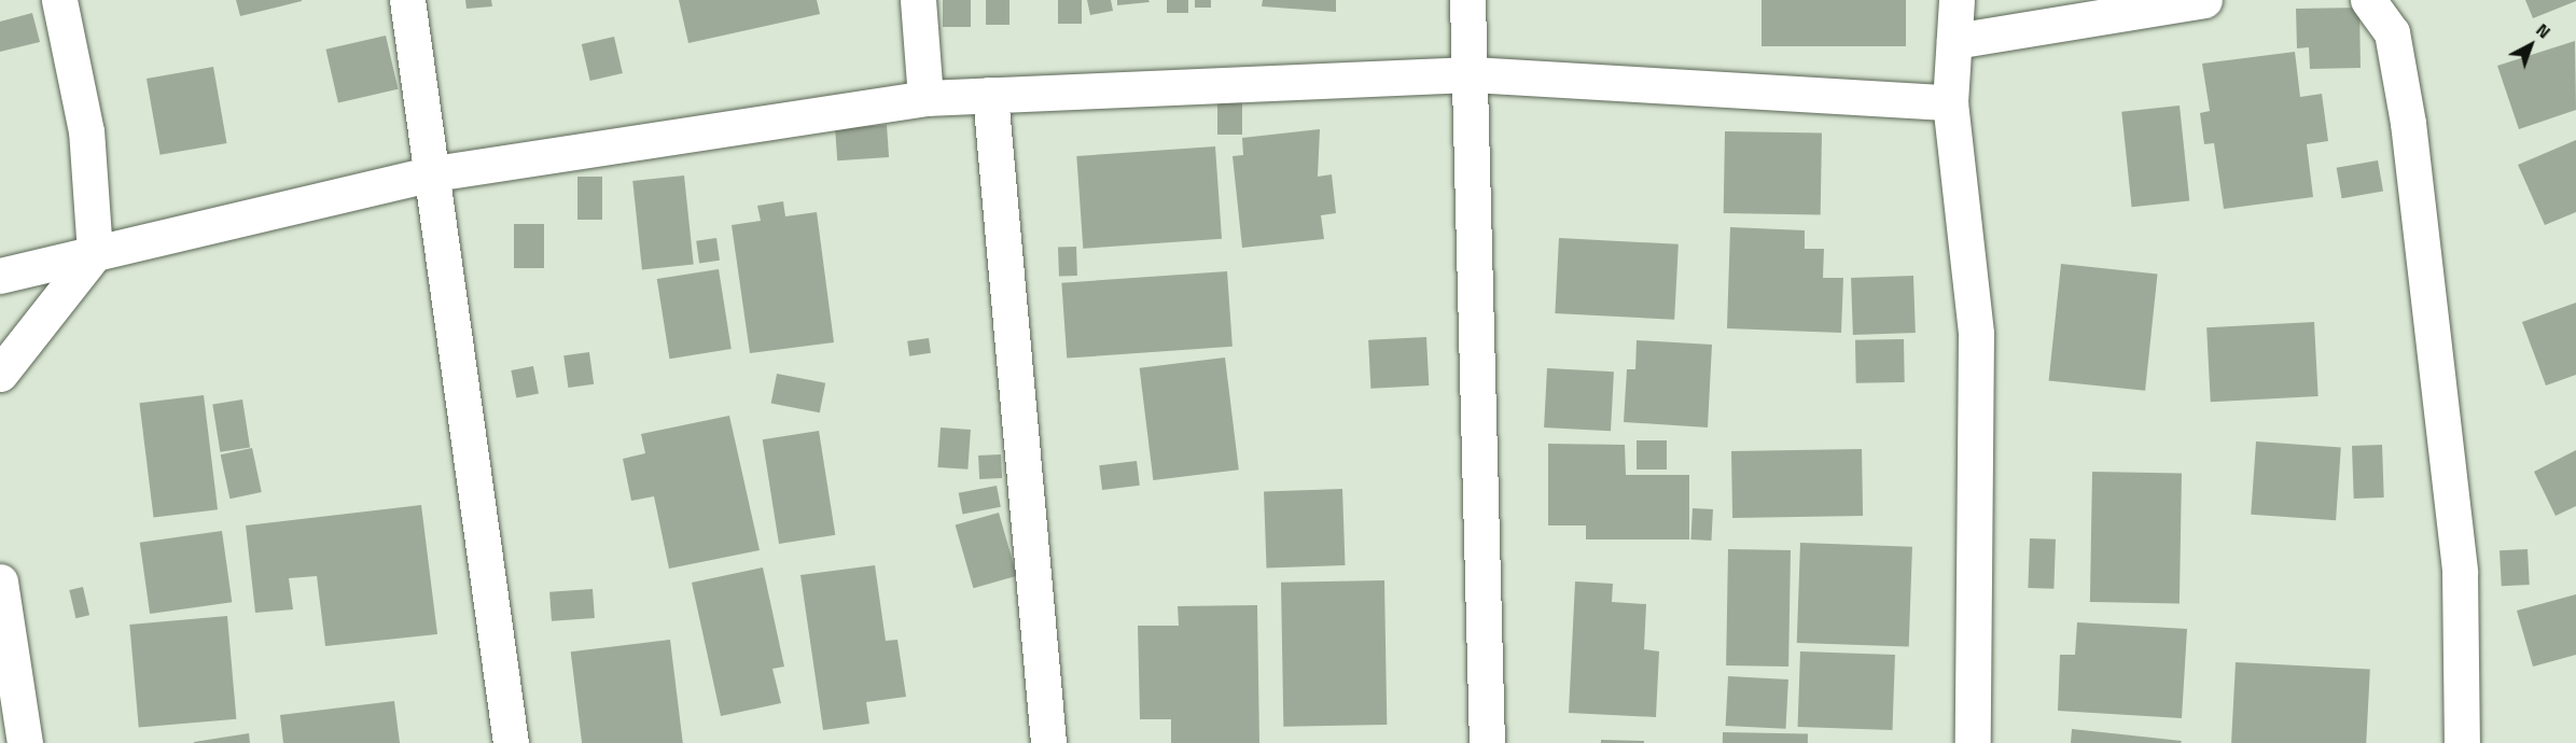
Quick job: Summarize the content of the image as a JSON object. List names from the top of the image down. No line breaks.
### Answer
{"north":"top right"}
